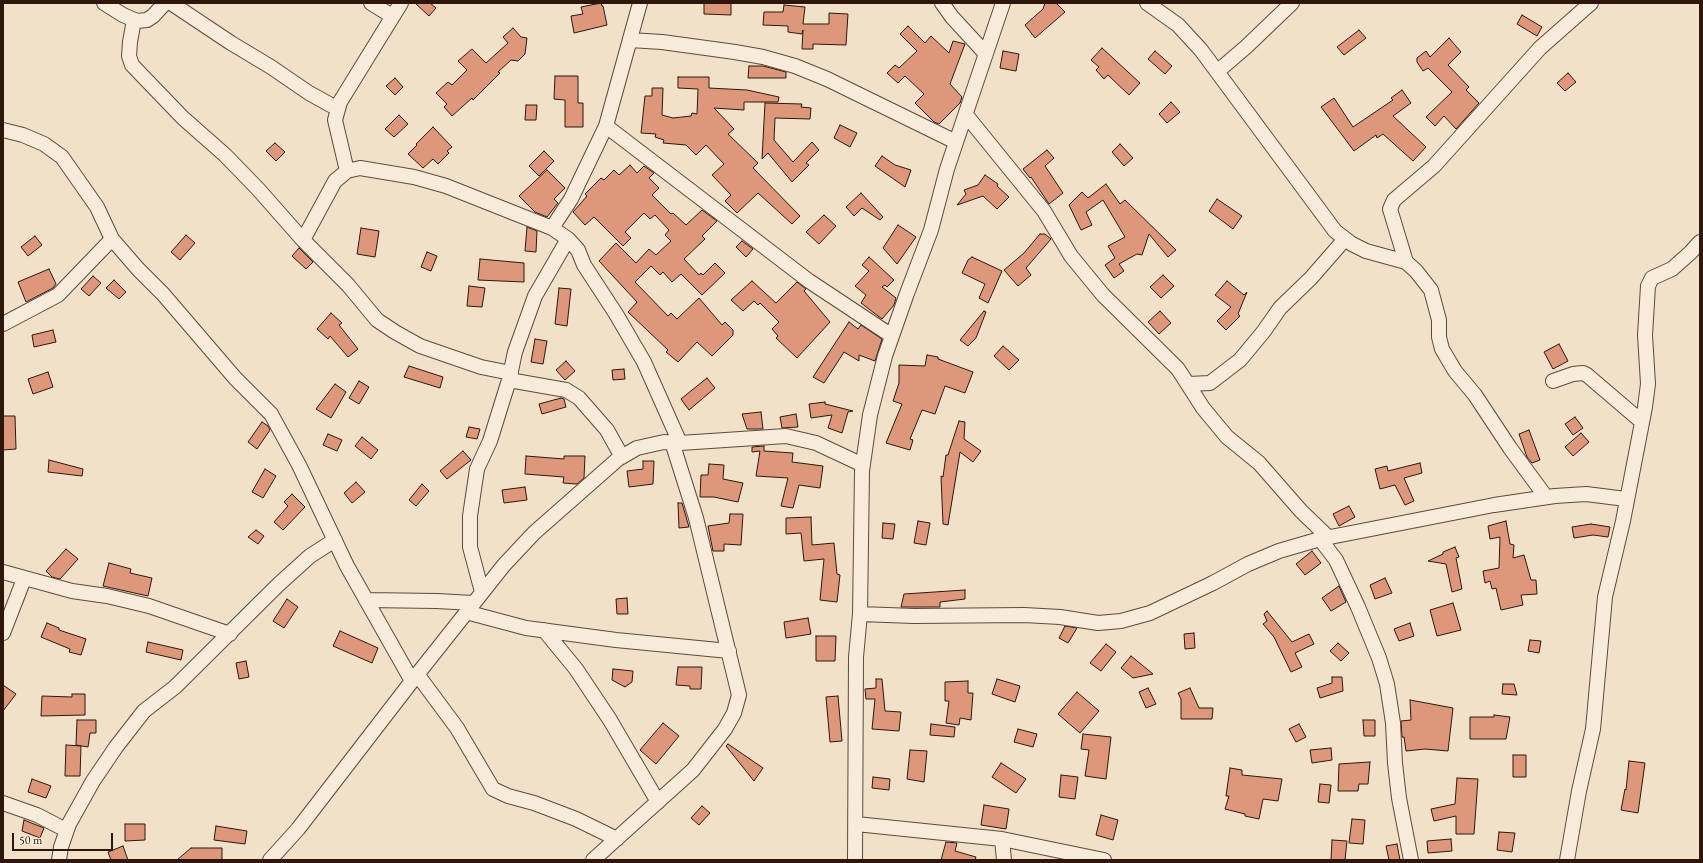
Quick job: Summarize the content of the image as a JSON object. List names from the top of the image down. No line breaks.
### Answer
{"scale_bar":"50 m"}
